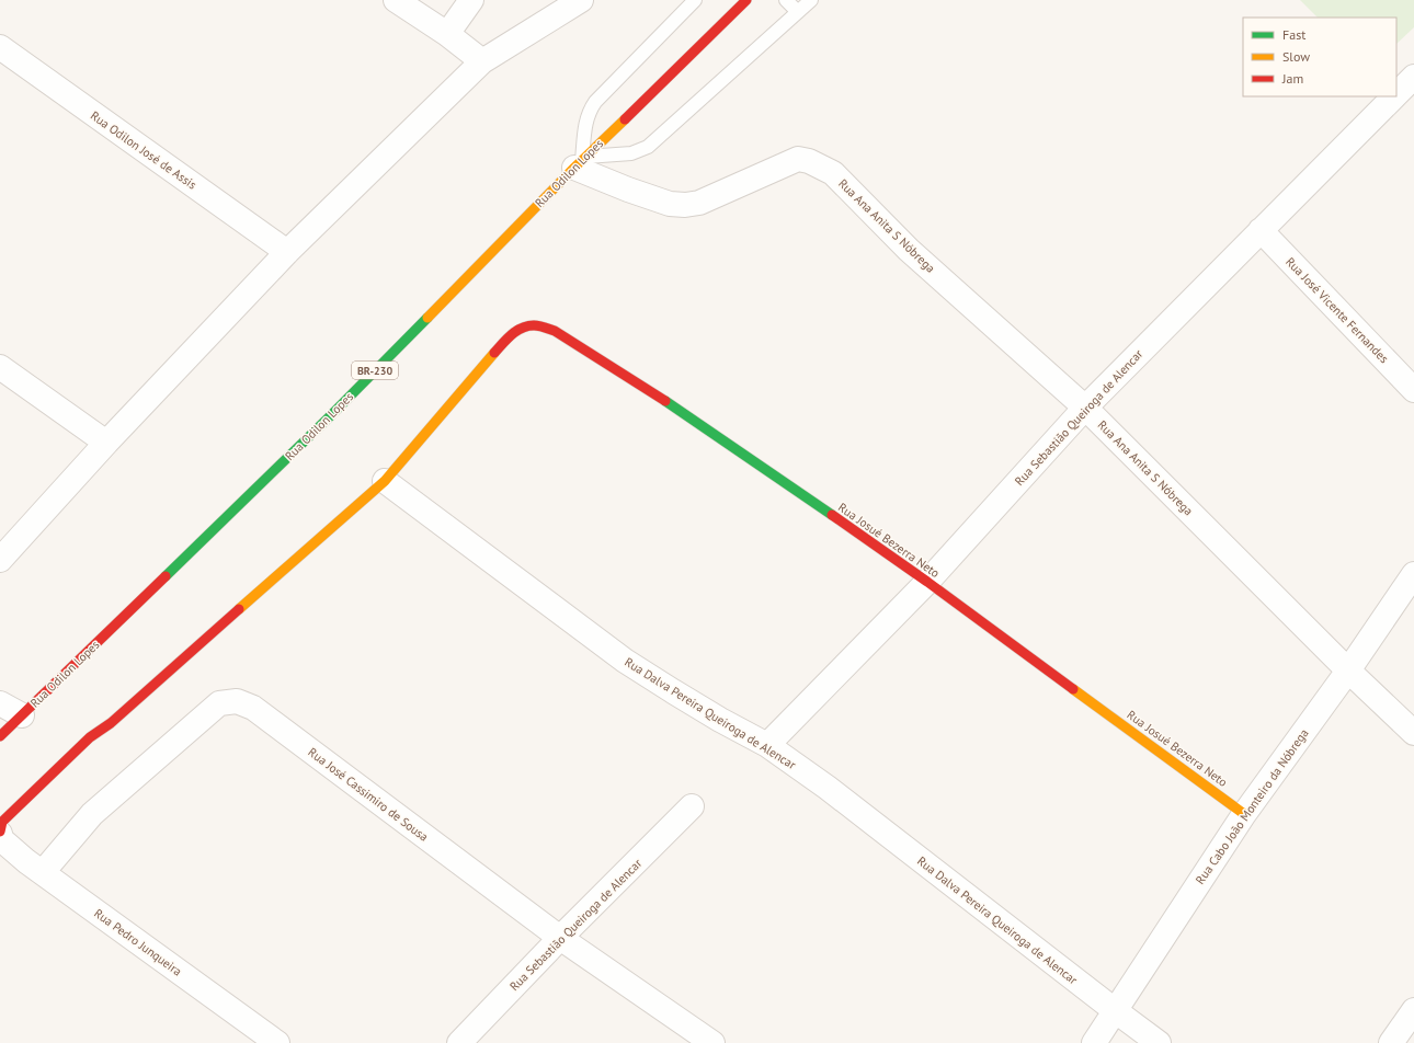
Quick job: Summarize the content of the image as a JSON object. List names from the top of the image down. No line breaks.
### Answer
{"streets":{"main road":["Rua Odilon Lopes","BR-230","Rua Josué Bezerra Neto"],"street":["Rua Odilon José de Assis","Rua Ana Anita S Nóbrega","Rua José Vicente Fernandes","Rua Sebastião Queiroga de Alencar","Rua Dalva Pereira Queiroga de Alencar","Rua José Cassimiro de Sousa","Rua Cabo João Monteiro da Nóbrega","Rua Pedro Junqueira"]},"crossings":[["Rua Odilon Lopes","Rua Ana Anita S Nóbrega"],["Rua Ana Anita S Nóbrega","Rua Sebastião Queiroga de Alencar"],["Rua Ana Anita S Nóbrega","Rua Cabo João Monteiro da Nóbrega"],["Rua José Vicente Fernandes","Rua Sebastião Queiroga de Alencar"],["Rua Sebastião Queiroga de Alencar","Rua Josué Bezerra Neto"],["Rua Sebastião Queiroga de Alencar","Rua Dalva Pereira Queiroga de Alencar"],["Rua Sebastião Queiroga de Alencar","Rua José Cassimiro de Sousa"],["Rua Josué Bezerra Neto","Rua Dalva Pereira Queiroga de Alencar"],["Rua Josué Bezerra Neto","Rua Cabo João Monteiro da Nóbrega"],["Rua Dalva Pereira Queiroga de Alencar","Rua Cabo João Monteiro da Nóbrega"],["Rua José Cassimiro de Sousa","Rua Pedro Junqueira"]],"legend":["Fast","Slow","Jam"]}
